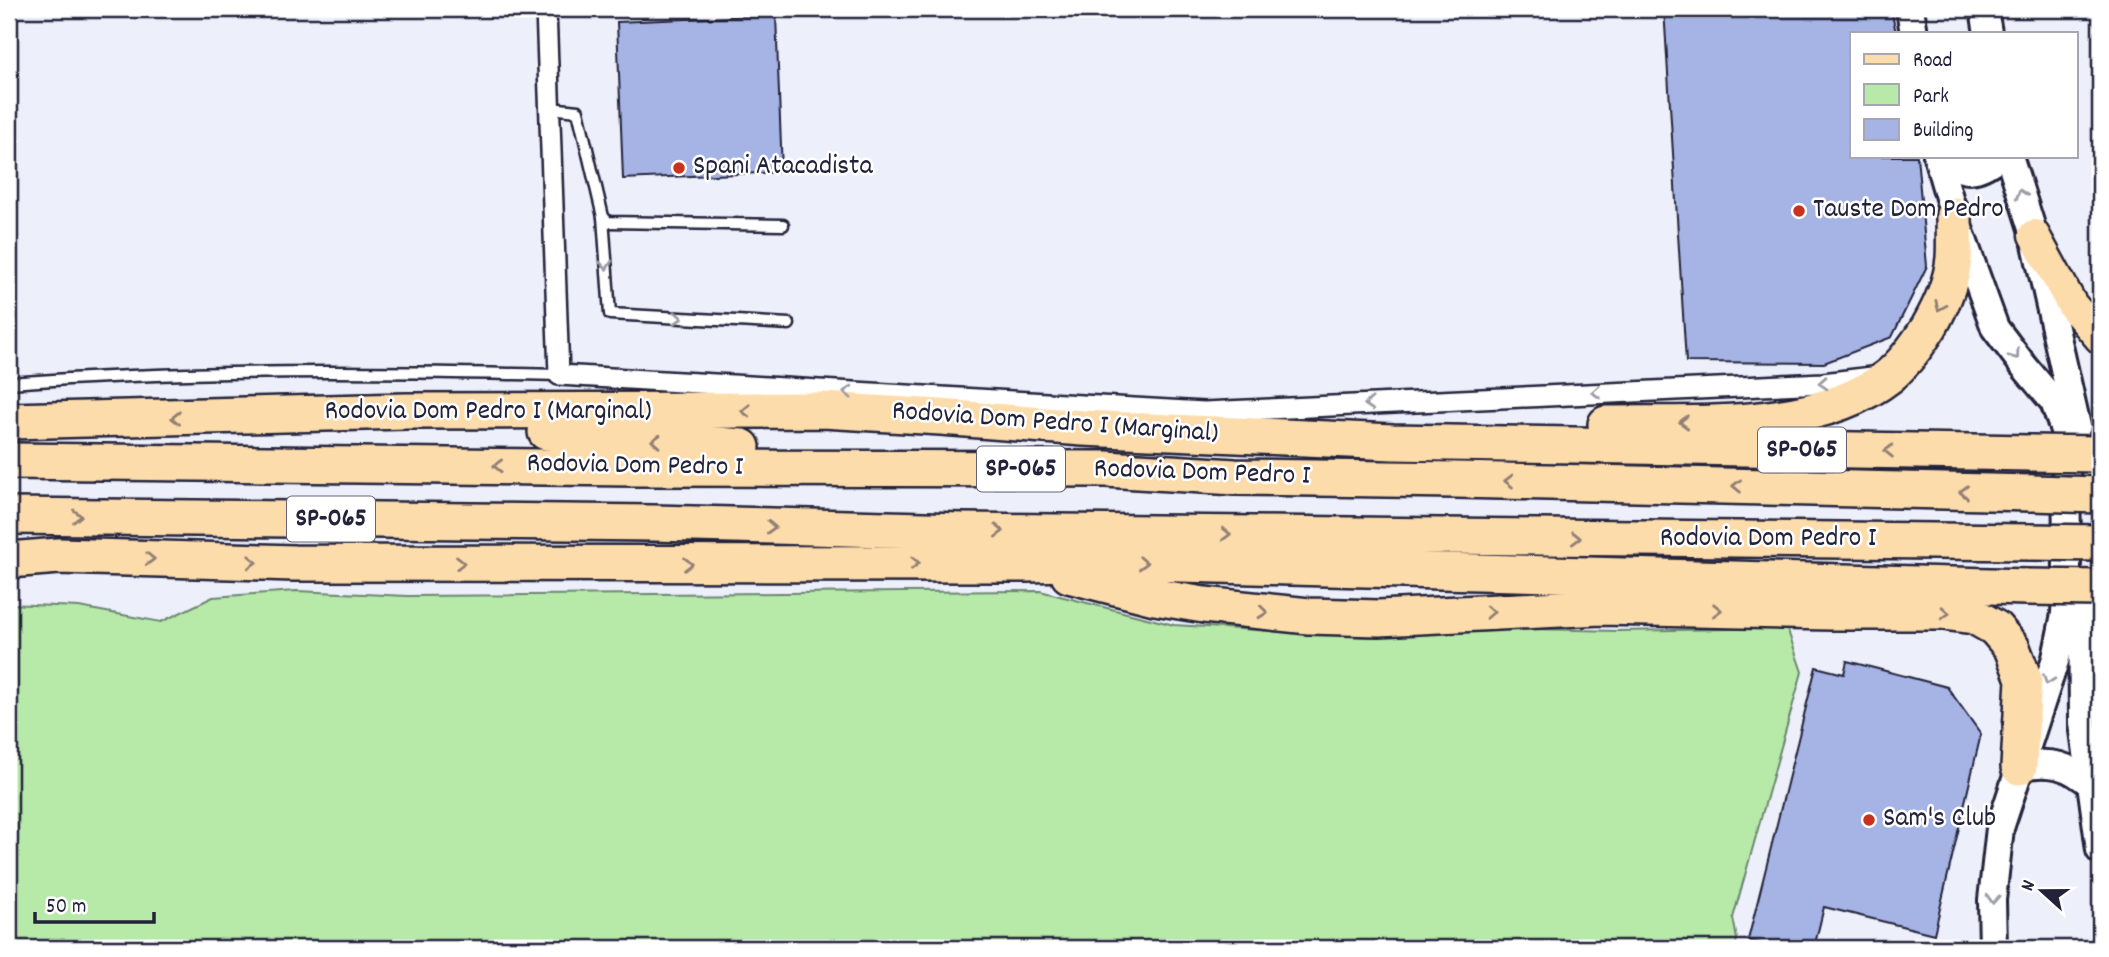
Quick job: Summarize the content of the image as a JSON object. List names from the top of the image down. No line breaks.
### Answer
{"streets":{"highway":["Rodovia Dom Pedro I (Marginal)","SP-065","Rodovia Dom Pedro I"]},"places":["Spani Atacadista","Tauste Dom Pedro","Sam's Club"],"legend":["Road","Park","Building"],"scale_bar":"50 m","north":"left"}
